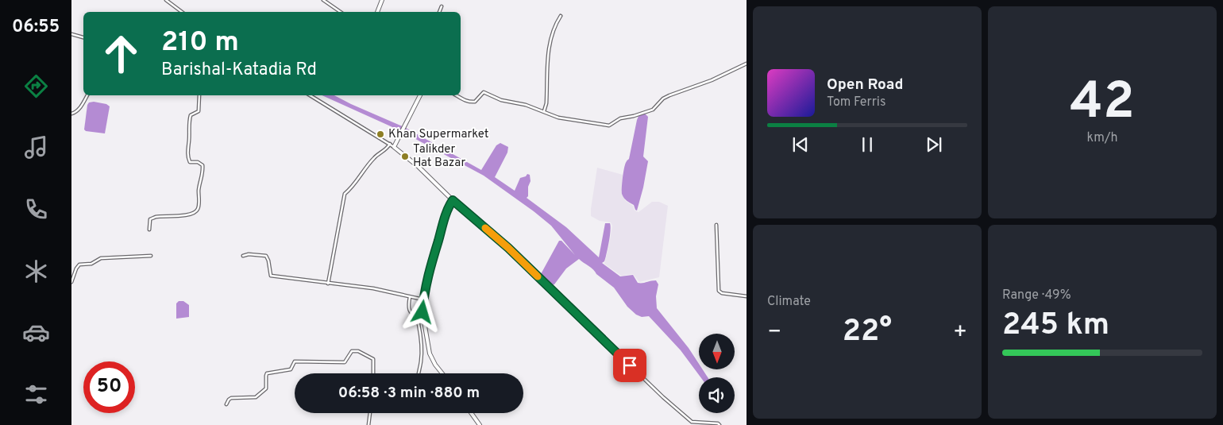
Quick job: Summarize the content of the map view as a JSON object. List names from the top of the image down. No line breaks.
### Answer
{"places":["Khan Supermarket","Talikder Hat Bazar"],"north":"bottom","page":{"tabs":"06:55","tile":[["42","km/h"],"Climate",["Range · 49%","245 km"]],"turn":["210 m","Barishal-Katadia Rd"],"song":["Open Road","Tom Ferris"],"heat":["−","22°","+"],"limit":"50","trip":"06:58 · 3 min · 880 m"}}
